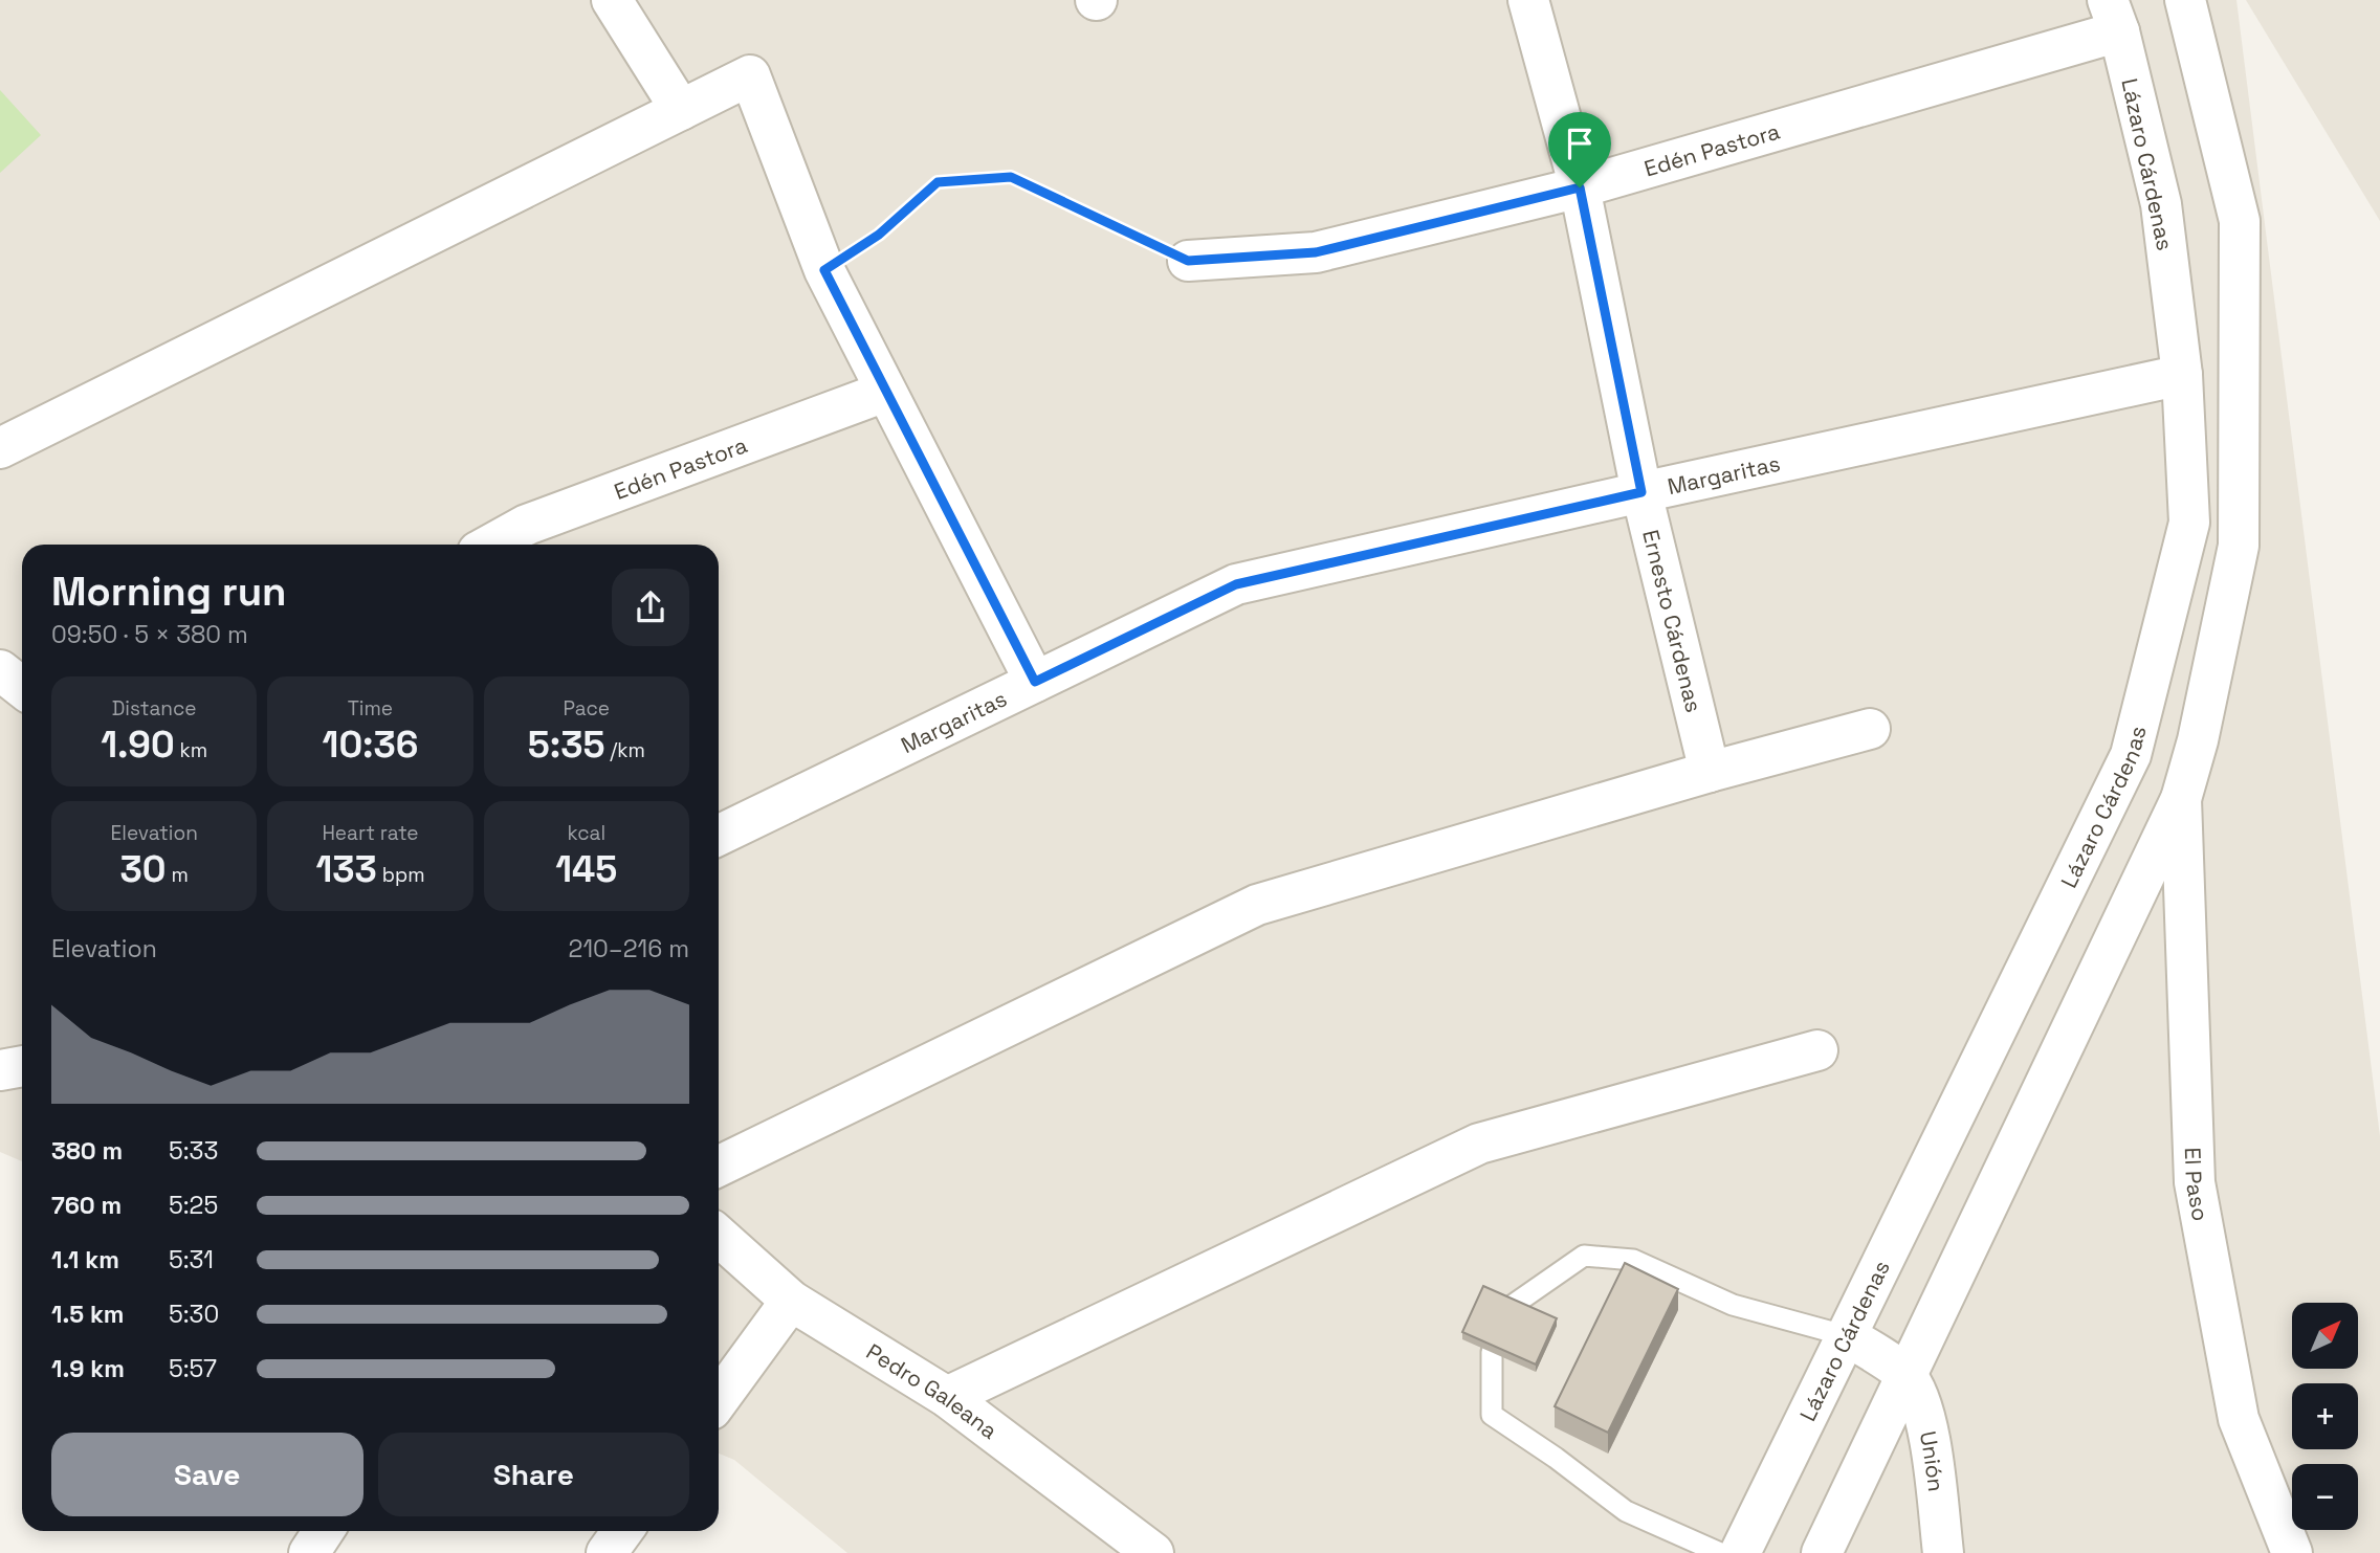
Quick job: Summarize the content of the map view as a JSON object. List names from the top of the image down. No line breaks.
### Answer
{"streets":{"street":["Edén Pastora","Lázaro Cárdenas","Margaritas","Ernesto Cárdenas","El Paso","Pedro Galeana","Unión"]},"crossings":[["Edén Pastora","Lázaro Cárdenas"],["Edén Pastora","Ernesto Cárdenas"],["Lázaro Cárdenas","Margaritas"],["Margaritas","Ernesto Cárdenas"]],"north":"top right","page":{"heading":["Morning run","09:50 · 5 × 380 m"],"stats":[["Distance","1.90 km"],["Time","10:36"],["Pace","5:35 /km"],["Elevation","30 m"],["Heart rate","133 bpm"],["kcal","145"]],"chart":["Elevation","210–216 m"],"list":[{"name":"380 m","note":"5:33"},{"name":"760 m","note":"5:25"},{"name":"1.1 km","note":"5:31"},{"name":"1.5 km","note":"5:30"},{"name":"1.9 km","note":"5:57"}],"map_buttons":["+","−"],"buttons":["Save","Share"]}}
